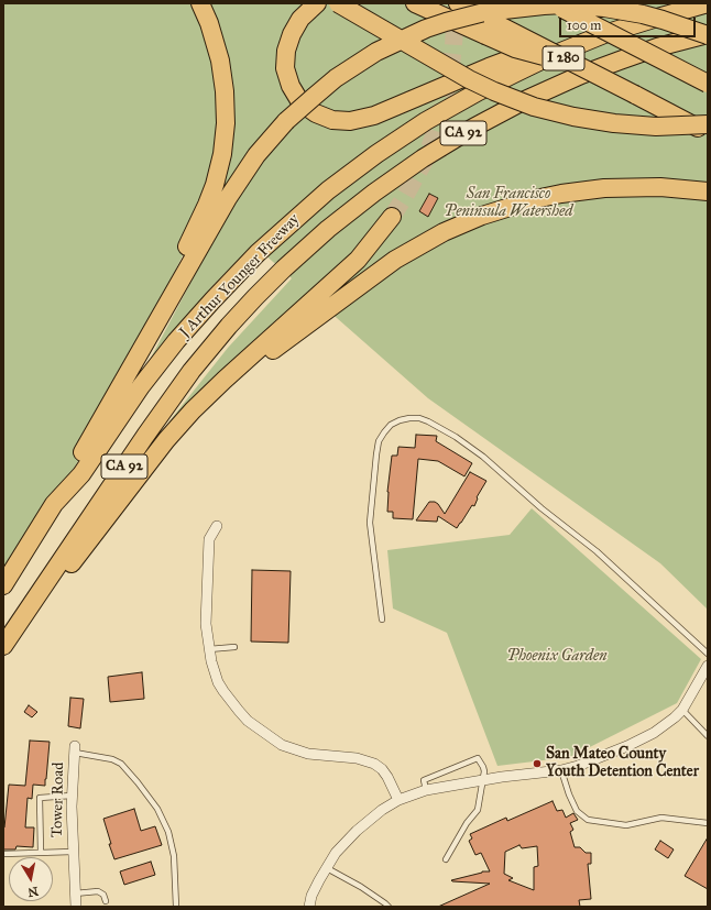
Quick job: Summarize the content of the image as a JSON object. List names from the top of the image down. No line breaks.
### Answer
{"streets":{"highway":["I 280","CA 92","J Arthur Younger Freeway"],"street":["Tower Road"]},"parks":["San Francisco Peninsula Watershed","Phoenix Garden"],"places":["San Mateo County Youth Detention Center"],"scale_bar":"100 m","north":"bottom"}
